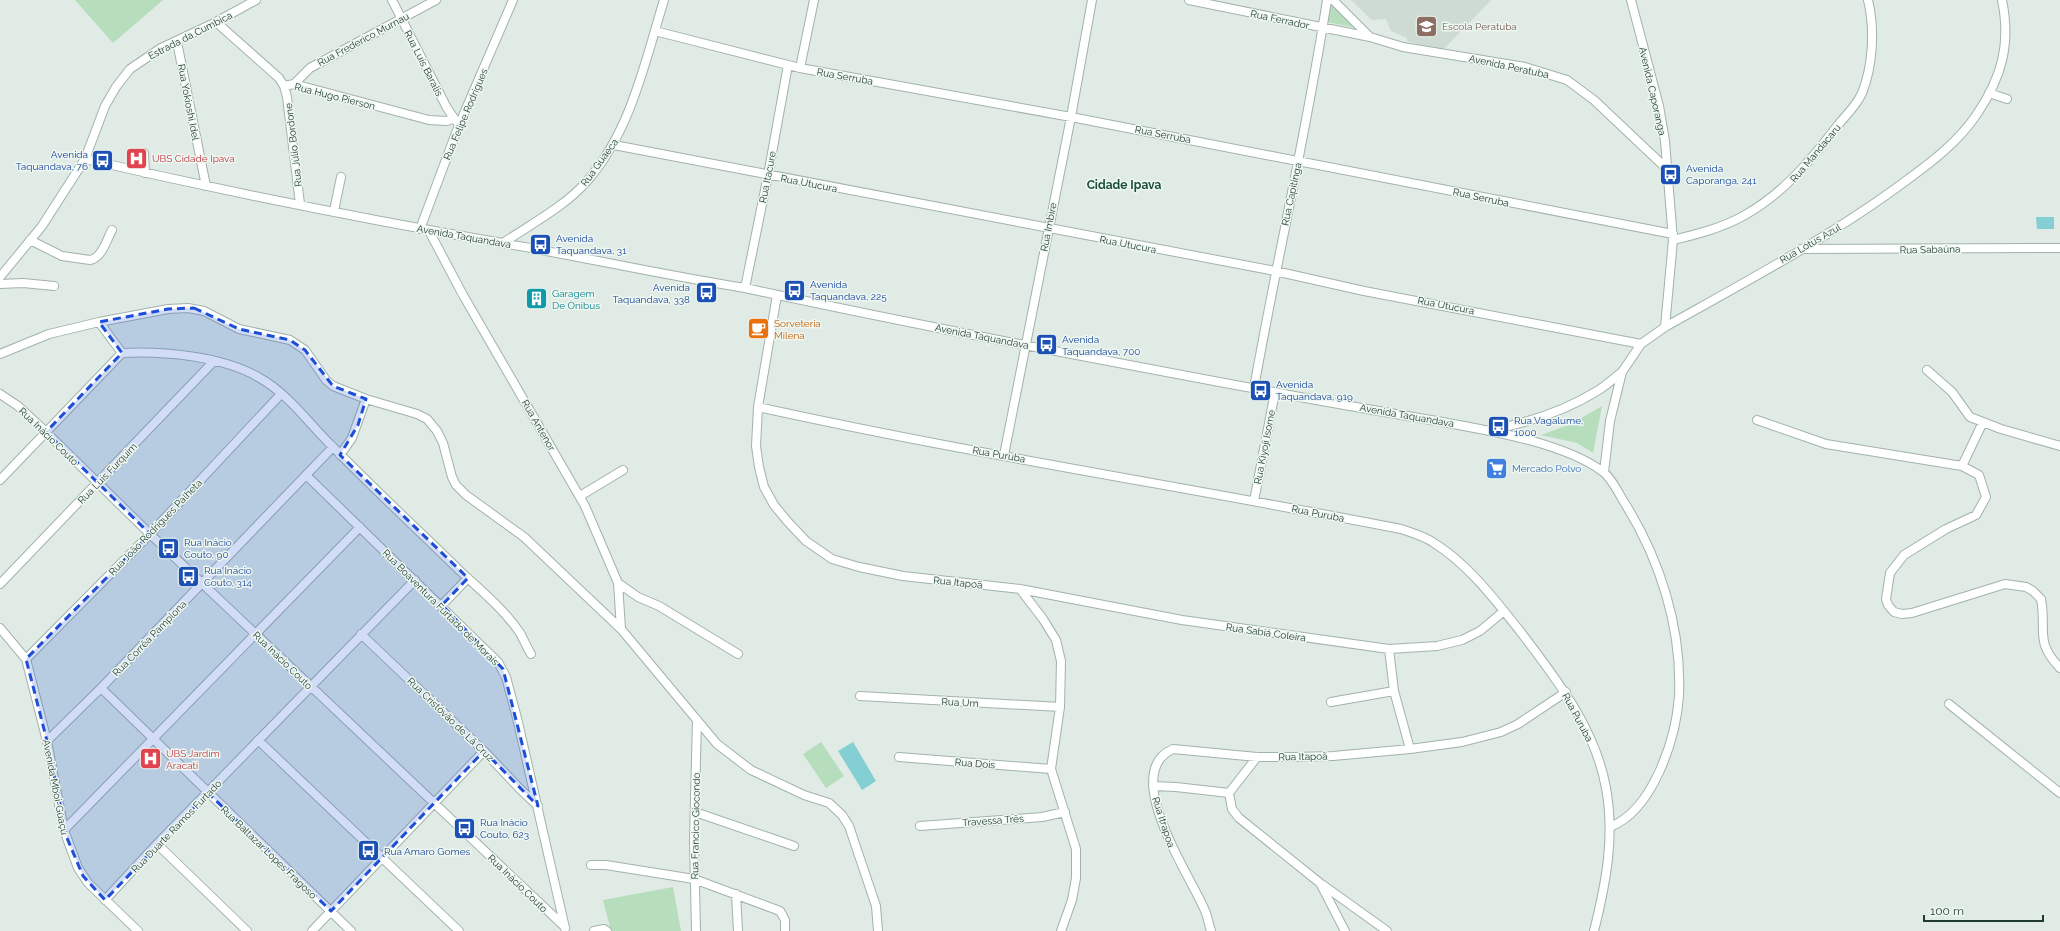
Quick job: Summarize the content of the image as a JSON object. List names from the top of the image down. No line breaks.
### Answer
{"streets":{"street":["Rua Ferrador","Estrada da Cumbica","Rua Frederico Murnau","Rua Luís Baralis","Avenida Peratuba","Rua Serruba","Avenida Caporanga","Rua Hugo Pierson","Rua Yokioshi Idel","Rua Felipe Rodrigues","Rua Júlio Bordone","Rua Mandacaru","Rua Guaeca","Rua Itacure","Rua Utucura","Rua Capitinga","Rua Imbire","Avenida Taquandava","Rua Lótus Azul","Rua Sabaúna","Rua Antenor","Rua Inácio Couto","Rua Kiyoji Isome","Rua Puruba","Rua Luís Furquim","Rua João Rodrigues Palheta","Rua Itapoã","Rua Boaventura Furtado de Morais","Rua Sabiá Coleira","Rua Corrêa Pamplona","Rua Um","Rua Cristóvão de Lã Cruz","Rua Dois","Avenida Mboi-Guaçu","Travessa Três","Rua Itrapoa","Rua Duarte Ramos Furtado","Rua Francico Giocondo","Rua Baltazar Lopes Fragoso"]},"crossings":[["Rua Ferrador","Avenida Peratuba"],["Rua Ferrador","Rua Capitinga"],["Estrada da Cumbica","Rua Hugo Pierson"],["Estrada da Cumbica","Rua Yokioshi Idel"],["Estrada da Cumbica","Avenida Taquandava"],["Rua Frederico Murnau","Rua Luís Baralis"],["Rua Frederico Murnau","Rua Hugo Pierson"],["Rua Luís Baralis","Rua Hugo Pierson"],["Rua Luís Baralis","Rua Felipe Rodrigues"],["Avenida Peratuba","Avenida Caporanga"],["Rua Serruba","Avenida Caporanga"],["Rua Serruba","Rua Mandacaru"],["Rua Serruba","Rua Guaeca"],["Rua Serruba","Rua Itacure"],["Rua Serruba","Rua Capitinga"],["Rua Serruba","Rua Imbire"],["Avenida Caporanga","Rua Mandacaru"],["Avenida Caporanga","Rua Lótus Azul"],["Rua Hugo Pierson","Rua Júlio Bordone"],["Rua Yokioshi Idel","Avenida Taquandava"],["Rua Felipe Rodrigues","Avenida Taquandava"],["Rua Júlio Bordone","Avenida Taquandava"],["Rua Guaeca","Rua Utucura"],["Rua Guaeca","Avenida Taquandava"],["Rua Itacure","Rua Utucura"],["Rua Itacure","Avenida Taquandava"],["Rua Utucura","Rua Capitinga"],["Rua Utucura","Rua Imbire"],["Rua Utucura","Rua Lótus Azul"],["Rua Capitinga","Avenida Taquandava"],["Rua Imbire","Avenida Taquandava"],["Rua Imbire","Rua Puruba"],["Avenida Taquandava","Rua Lótus Azul"],["Avenida Taquandava","Rua Antenor"],["Avenida Taquandava","Rua Kiyoji Isome"],["Avenida Taquandava","Rua Puruba"],["Avenida Taquandava","Rua Itapoã"],["Rua Lótus Azul","Rua Sabaúna"],["Rua Inácio Couto","Rua Luís Furquim"],["Rua Inácio Couto","Rua João Rodrigues Palheta"],["Rua Inácio Couto","Rua Boaventura Furtado de Morais"],["Rua Inácio Couto","Rua Corrêa Pamplona"],["Rua Inácio Couto","Rua Duarte Ramos Furtado"],["Rua Kiyoji Isome","Rua Puruba"],["Rua Puruba","Rua Itapoã"],["Rua Puruba","Rua Sabiá Coleira"],["Rua João Rodrigues Palheta","Avenida Mboi-Guaçu"],["Rua Itapoã","Rua Sabiá Coleira"],["Rua Itapoã","Rua Itrapoa"],["Rua Boaventura Furtado de Morais","Rua Corrêa Pamplona"],["Rua Boaventura Furtado de Morais","Rua Cristóvão de Lã Cruz"],["Rua Boaventura Furtado de Morais","Rua Duarte Ramos Furtado"],["Rua Corrêa Pamplona","Avenida Mboi-Guaçu"],["Rua Corrêa Pamplona","Rua Baltazar Lopes Fragoso"],["Rua Cristóvão de Lã Cruz","Rua Duarte Ramos Furtado"],["Avenida Mboi-Guaçu","Rua Duarte Ramos Furtado"],["Rua Duarte Ramos Furtado","Rua Baltazar Lopes Fragoso"]],"districts":["Cidade Ipava"],"places":{"school or university":["Escola Peratuba"],"hospital":["UBS Cidade Ipava","UBS Jardim Aracati"],"bus stop":["Avenida Taquandava, 76","Avenida Caporanga, 241","Avenida Taquandava, 31","Avenida Taquandava, 225","Avenida Taquandava, 338","Avenida Taquandava, 700","Avenida Taquandava, 919","Rua Vagalume, 1000","Rua Inácio Couto, 90","Rua Inácio Couto, 314","Rua Inácio Couto, 623","Rua Amaro Gomes"],"building":["Garagem De Ônibus"],"cafe":["Sorveteria Milena"],"supermarket":["Mercado Polvo"]},"scale_bar":"100 m"}
